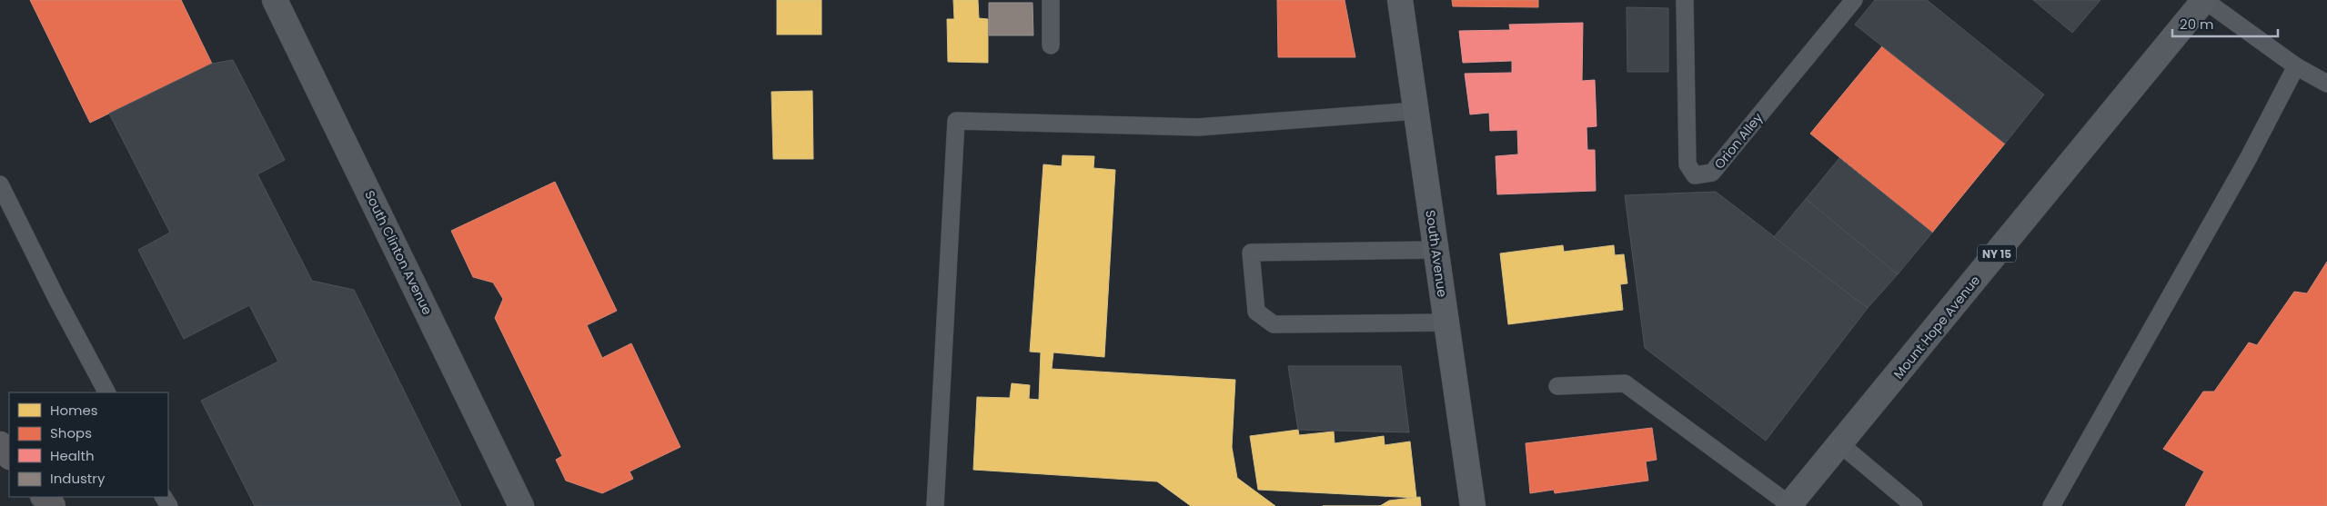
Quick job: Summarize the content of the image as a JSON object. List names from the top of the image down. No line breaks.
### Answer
{"streets":{"main road":["South Avenue","NY 15","Mount Hope Avenue"],"street":["South Clinton Avenue"],"lane":["Orion Alley"]},"legend":["Homes","Shops","Health","Industry"],"scale_bar":"20 m"}
